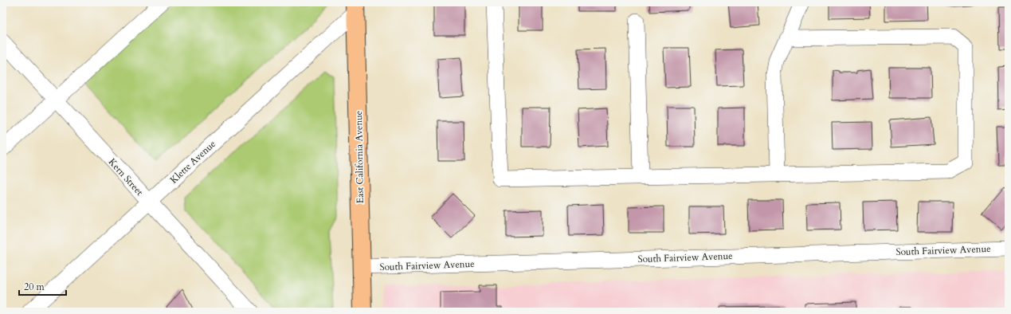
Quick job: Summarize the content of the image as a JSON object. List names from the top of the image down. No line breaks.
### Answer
{"streets":{"main road":["East California Avenue"],"street":["Klette Avenue","Kern Street","South Fairview Avenue"]},"crossings":[["East California Avenue","Klette Avenue"],["East California Avenue","South Fairview Avenue"],["Klette Avenue","Kern Street"]],"scale_bar":"20 m"}
